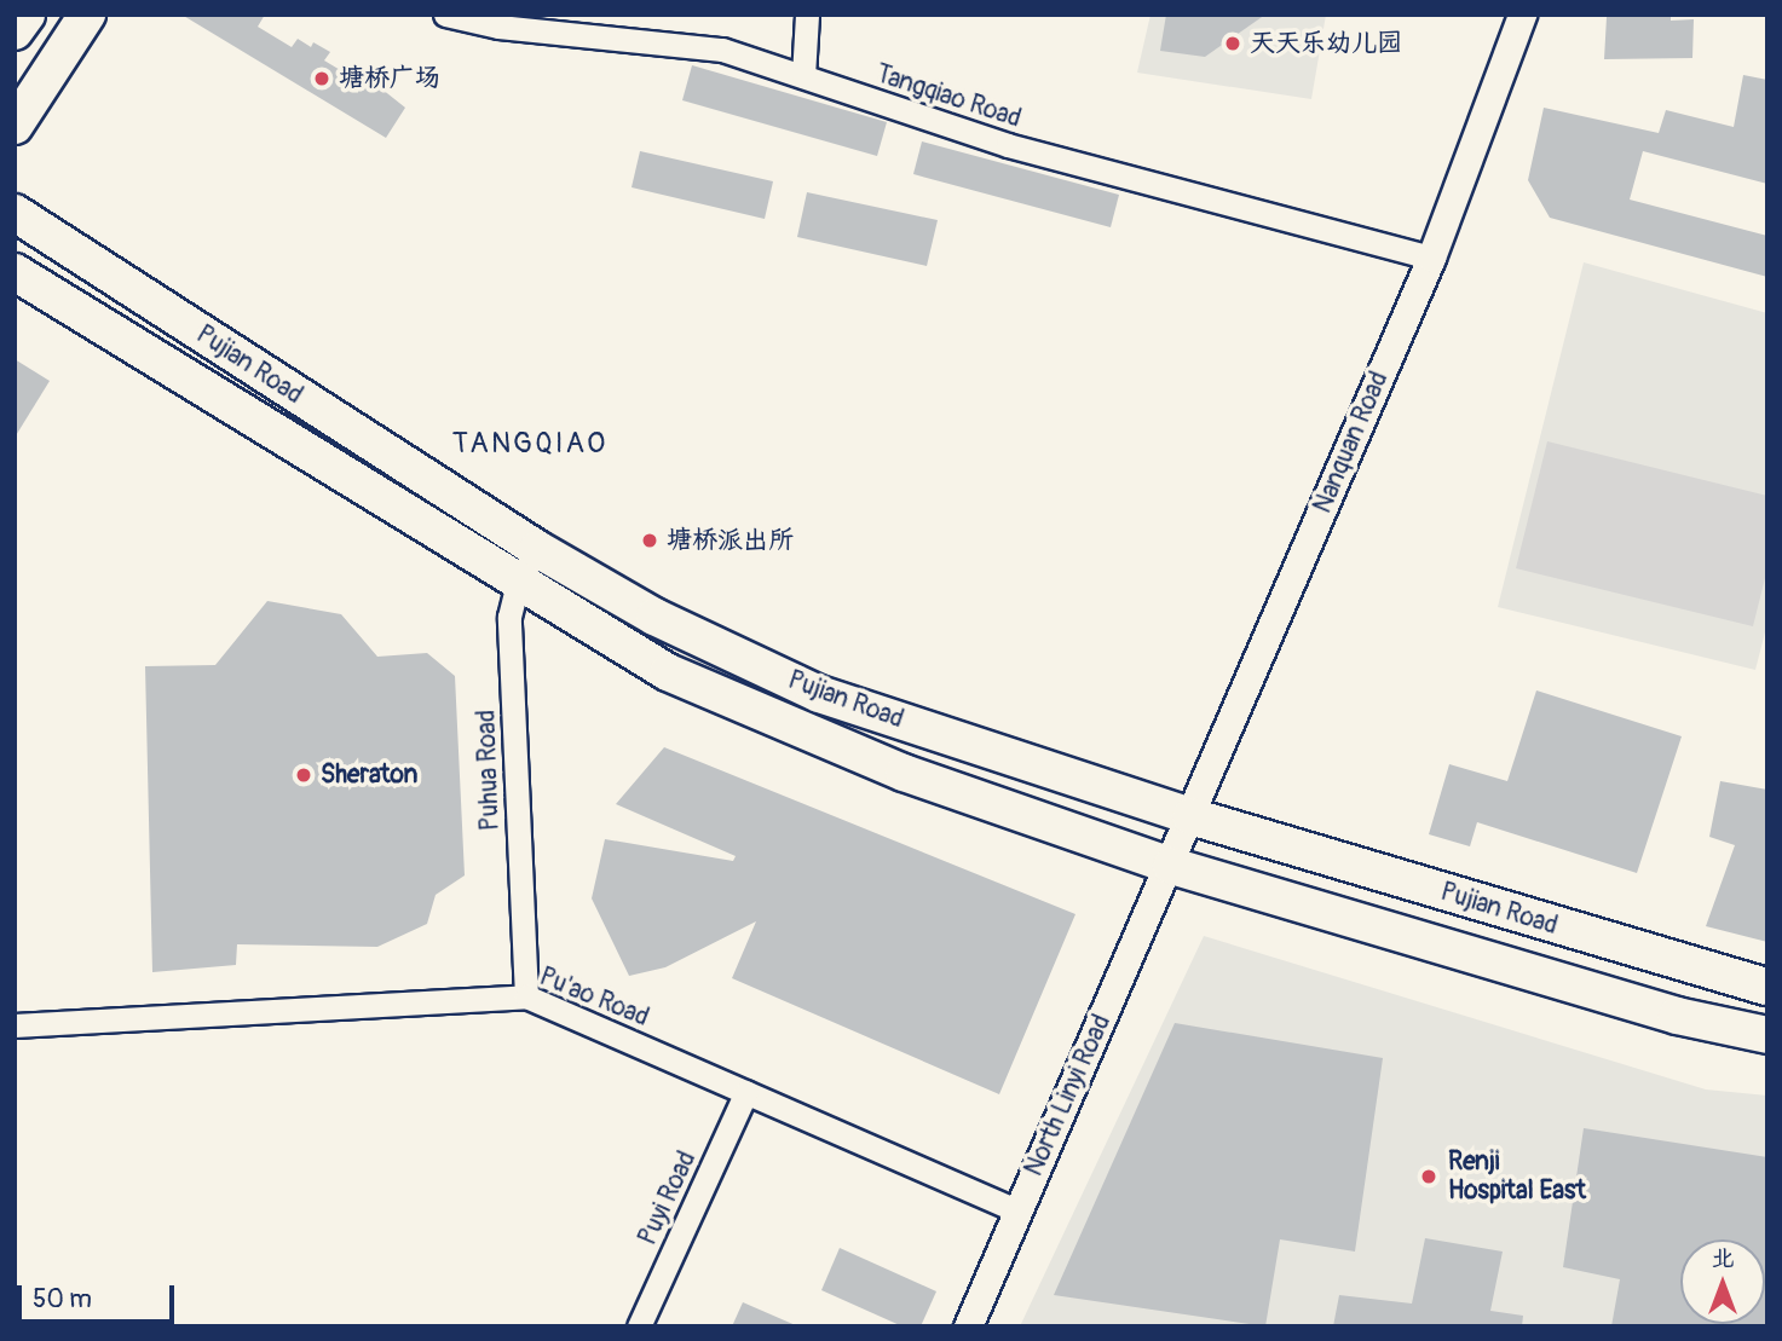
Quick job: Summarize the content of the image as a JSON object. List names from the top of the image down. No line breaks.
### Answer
{"streets":{"main road":["Pujian Road"],"street":["Tangqiao Road","Nanquan Road","Puhua Road","Pu'ao Road","North Linyi Road","Puyi Road"]},"crossings":[["Tangqiao Road","Nanquan Road"],["Pujian Road","Nanquan Road"],["Pujian Road","Puhua Road"],["Pujian Road","North Linyi Road"],["Nanquan Road","North Linyi Road"],["Puhua Road","Pu'ao Road"],["Pu'ao Road","North Linyi Road"],["Pu'ao Road","Puyi Road"]],"districts":["TANGQIAO"],"places":["天天乐幼儿园","塘桥广场","塘桥派出所","Sheraton","Renji Hospital East"],"scale_bar":"50 m","north":"top"}
